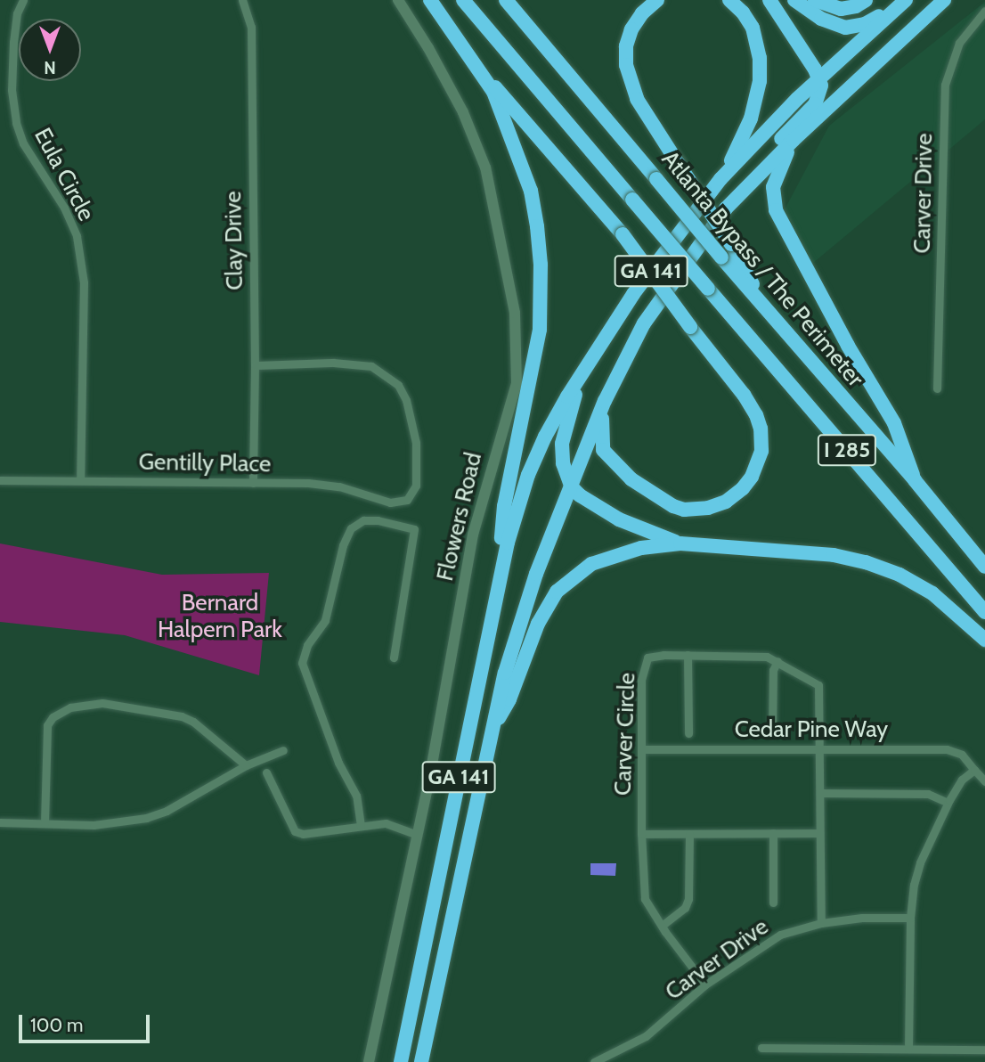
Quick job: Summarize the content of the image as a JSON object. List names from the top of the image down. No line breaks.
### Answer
{"streets":{"highway":["Atlanta Bypass / The Perimeter","GA 141","I 285"],"main road":["Flowers Road"],"street":["Eula Circle","Carver Drive","Clay Drive","Gentilly Place","Cedar Pine Way","Carver Circle"]},"crossings":[["Eula Circle","Gentilly Place"],["Carver Drive","Carver Circle"],["Clay Drive","Gentilly Place"],["Cedar Pine Way","Carver Circle"]],"parks":["Bernard Halpern Park"],"scale_bar":"100 m","north":"bottom"}
